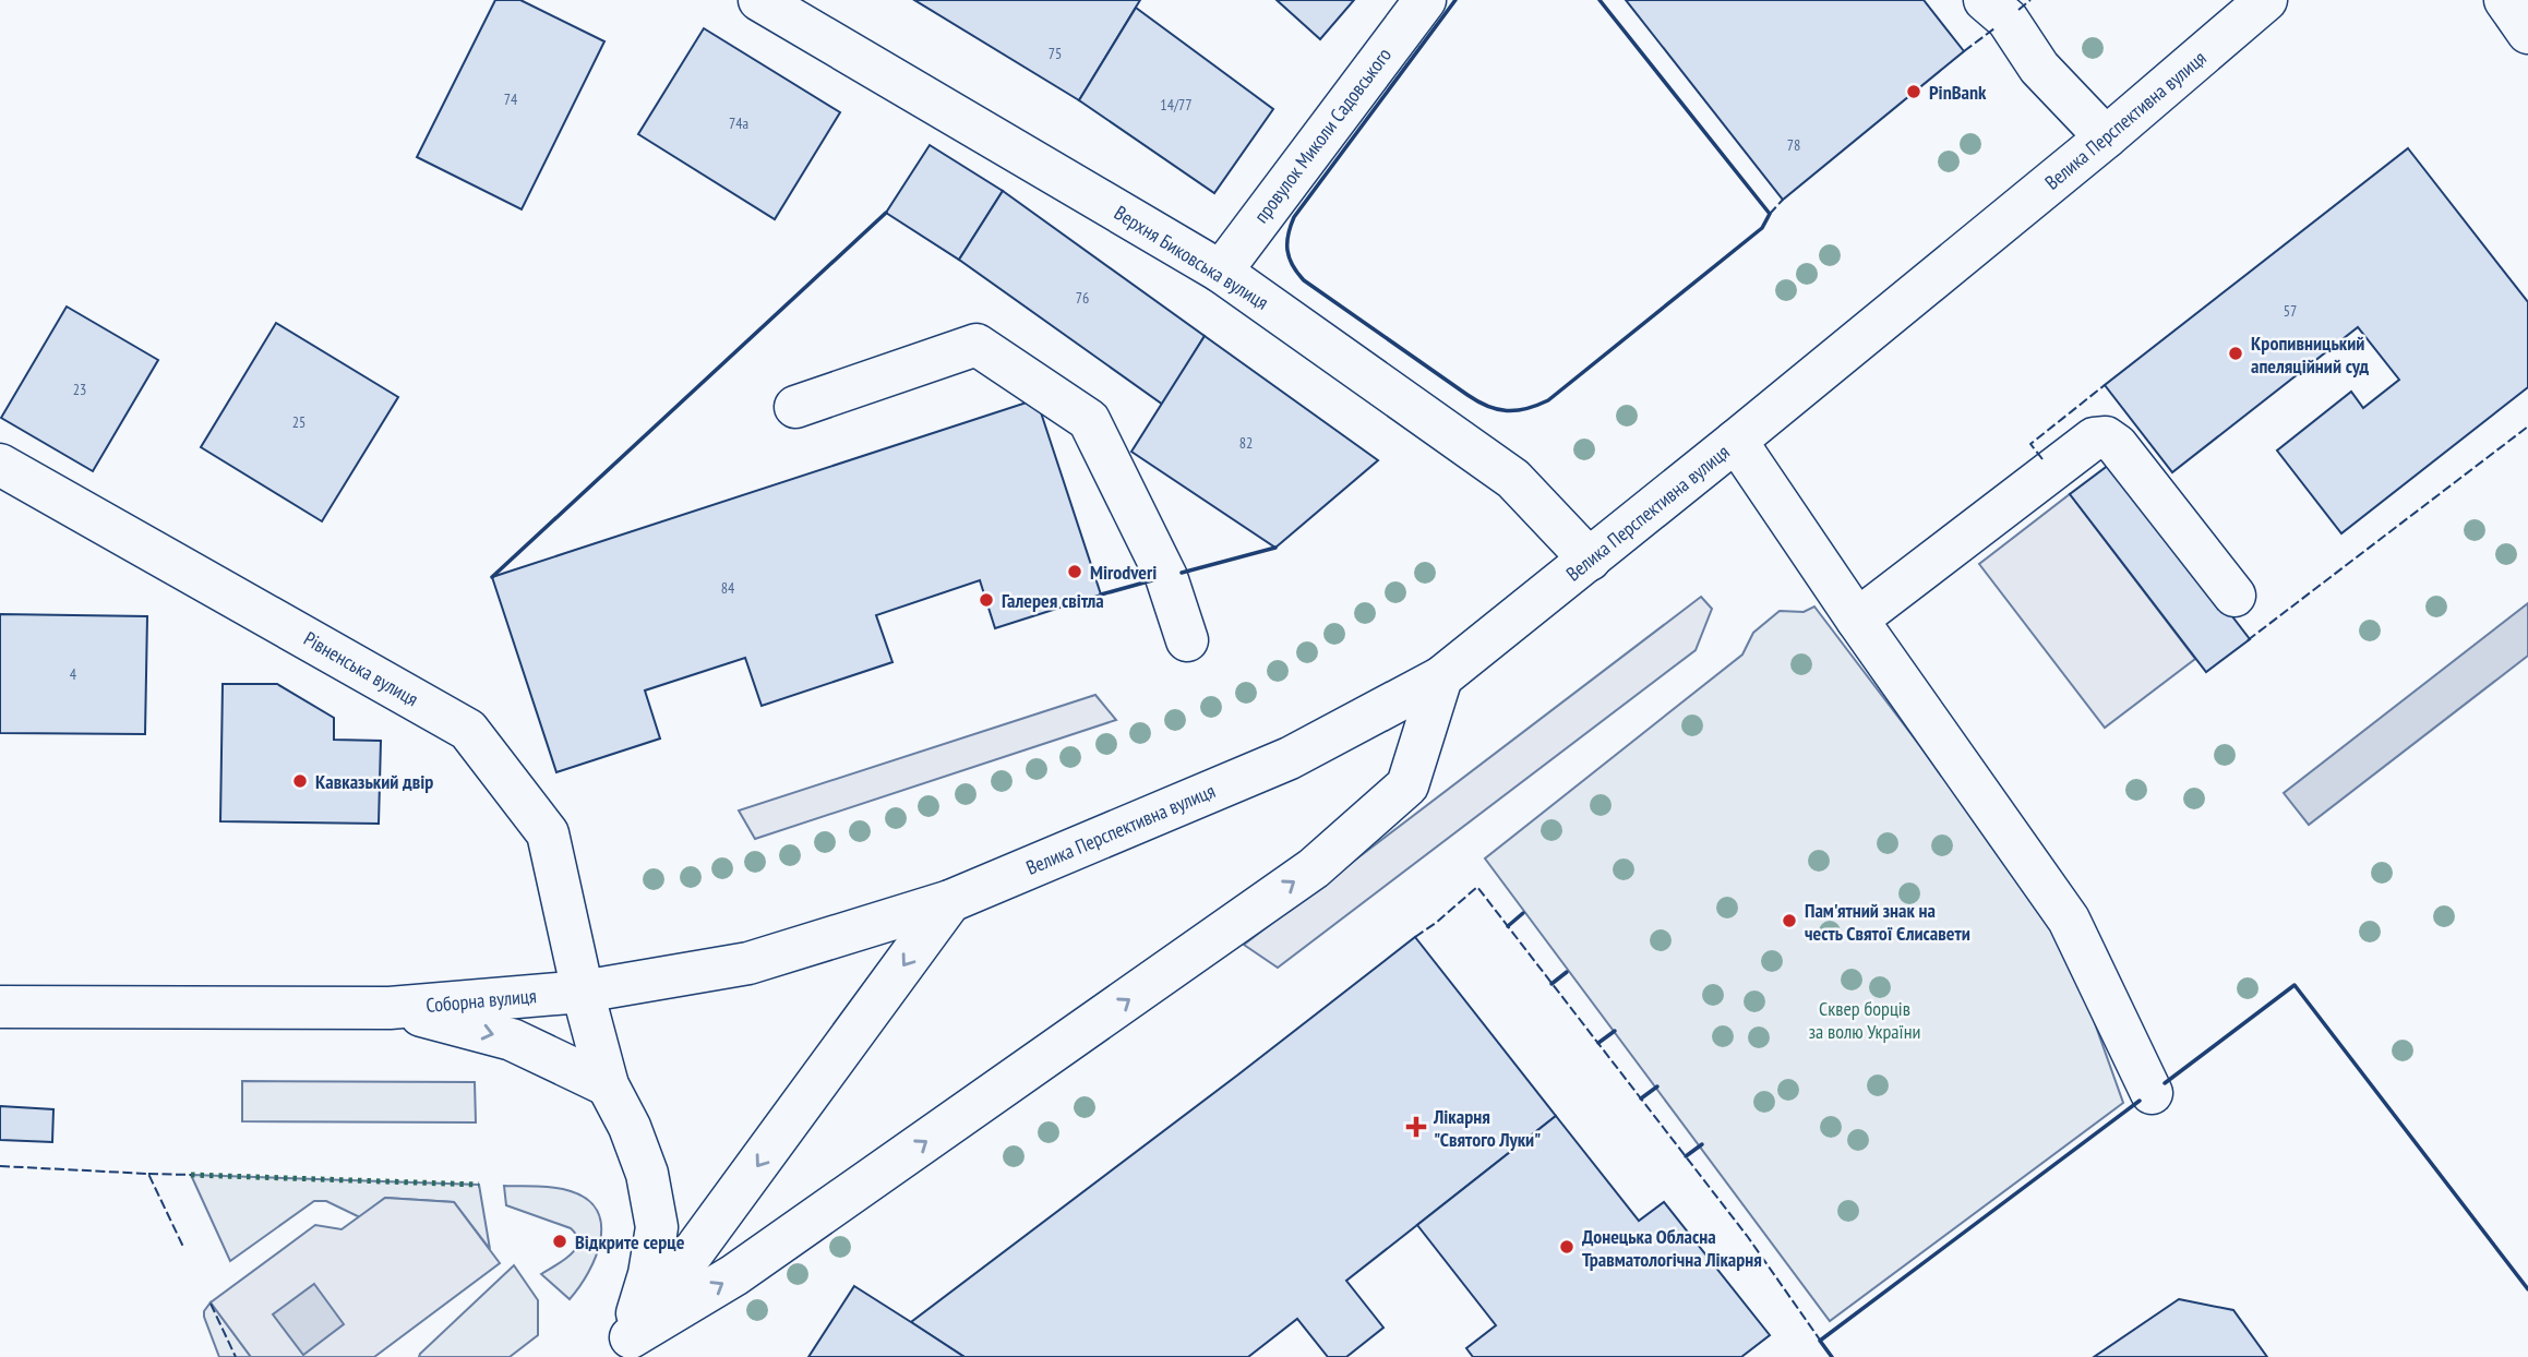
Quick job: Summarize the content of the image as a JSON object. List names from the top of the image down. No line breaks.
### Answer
{"streets":{"main road":["Велика Перспективна вулиця","провулок Миколи Садовського","Верхня Биковська вулиця","Рівненська вулиця","Соборна вулиця"]},"crossings":[["Велика Перспективна вулиця","Верхня Биковська вулиця"],["Велика Перспективна вулиця","Соборна вулиця"],["провулок Миколи Садовського","Верхня Биковська вулиця"],["Рівненська вулиця","Соборна вулиця"]],"parks":["Сквер борців за волю України"],"places":{"other":["PinBank","Кропивницький апеляційний суд","Mirodveri","Галерея світла","Кавказький двір","Пам'ятний знак на честь Святої Єлисавети","Відкрите серце","Донецька Обласна Травматологічна Лікарня"],"health":["Лікарня \"Святого Луки\""]},"house_numbers":["75","74","14/77","74а","78","76","57","23","25","82","84","4"]}
